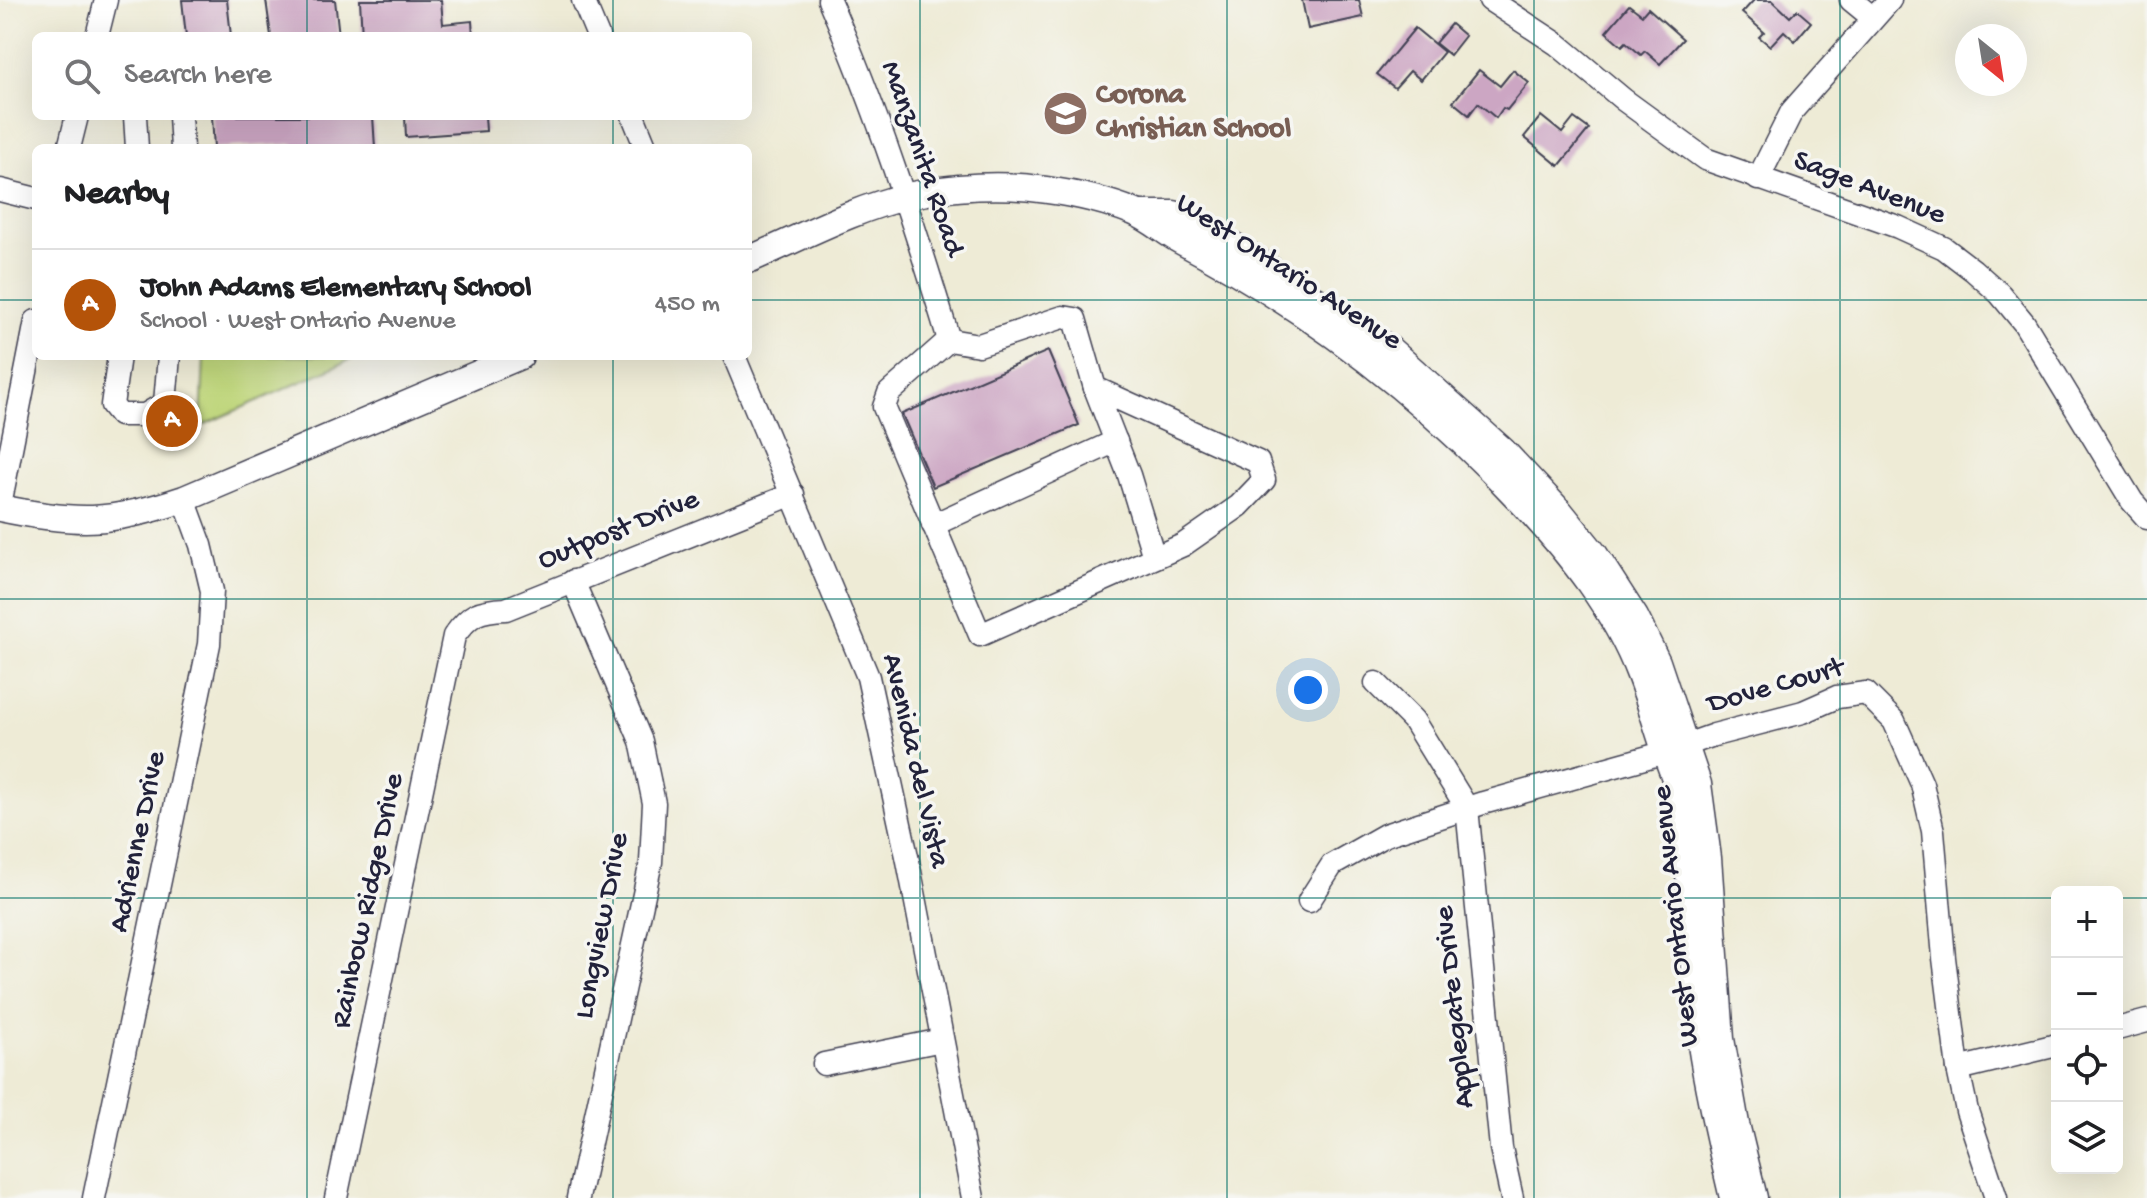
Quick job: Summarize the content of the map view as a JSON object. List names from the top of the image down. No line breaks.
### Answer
{"streets":{"main road":["West Ontario Avenue"],"street":["Manzanita Road","Sage Avenue","Outpost Drive","Dove Court","Avenida del Vista","Adrienne Drive","Rainbow Ridge Drive","Longview Drive","Applegate Drive"]},"crossings":[["Manzanita Road","West Ontario Avenue"],["West Ontario Avenue","Dove Court"],["Outpost Drive","Avenida del Vista"],["Outpost Drive","Rainbow Ridge Drive"],["Outpost Drive","Longview Drive"],["Dove Court","Applegate Drive"]],"places":{"school or university":["Corona Christian School"]},"north":"bottom right","page":{"search":"Search here","heading":"Nearby","list":[{"mark":"A","name":"John Adams Elementary School","note":"School · West Ontario Avenue","value":"450 m"}],"pins":"A","map_buttons":["+","−"]}}
